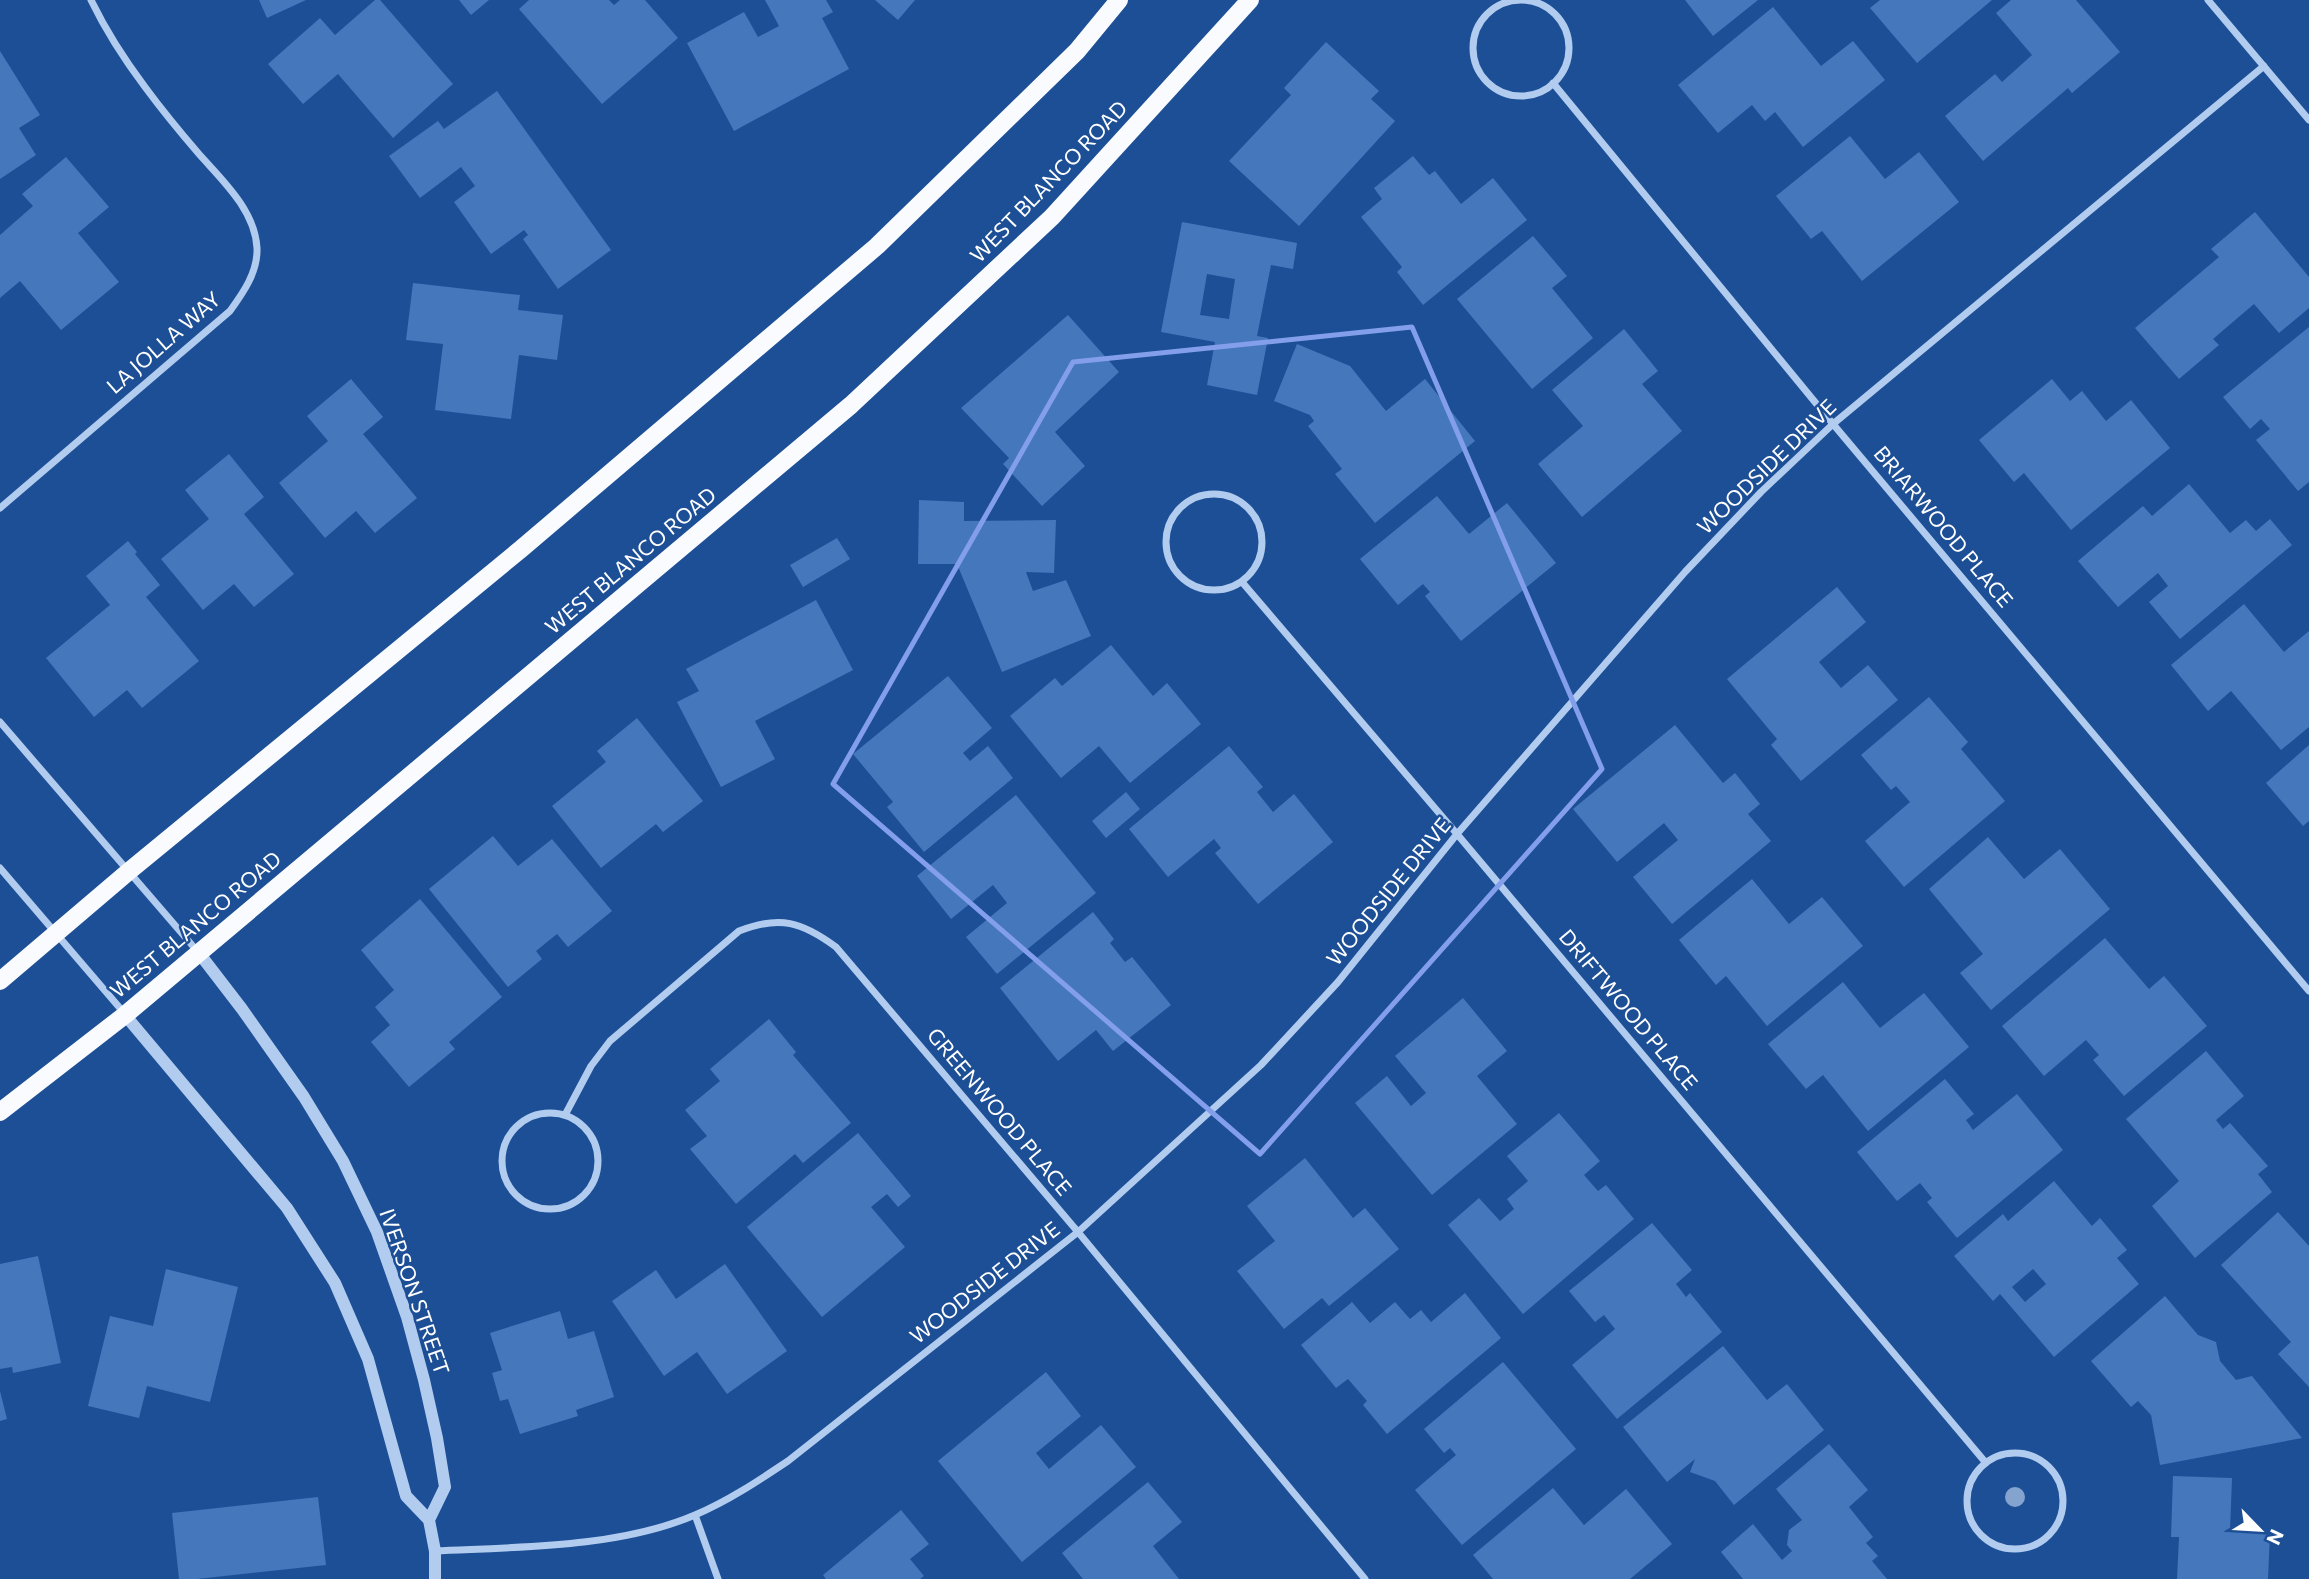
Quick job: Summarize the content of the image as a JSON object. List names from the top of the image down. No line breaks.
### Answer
{"streets":{"main road":["WEST BLANCO ROAD"],"street":["LA JOLLA WAY","WOODSIDE DRIVE","BRIARWOOD PLACE","DRIFTWOOD PLACE","GREENWOOD PLACE","IVERSON STREET"]},"crossings":[["WEST BLANCO ROAD","IVERSON STREET"],["WOODSIDE DRIVE","BRIARWOOD PLACE"],["WOODSIDE DRIVE","DRIFTWOOD PLACE"],["WOODSIDE DRIVE","GREENWOOD PLACE"]],"north":"bottom right"}
